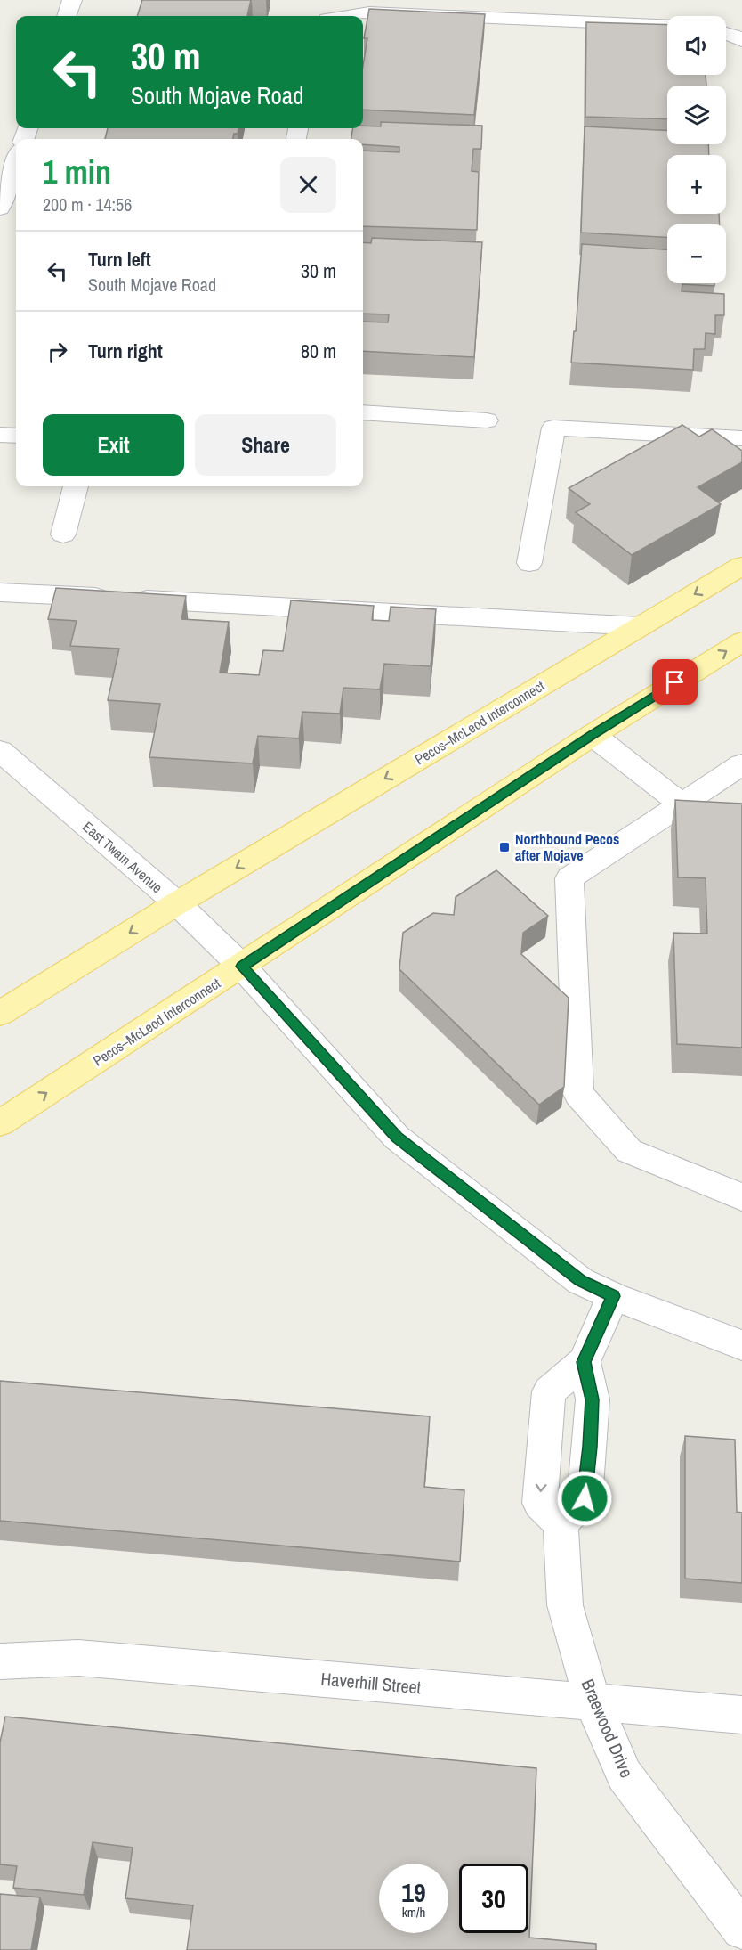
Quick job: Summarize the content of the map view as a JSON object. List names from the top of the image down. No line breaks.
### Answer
{"streets":{"main road":["Pecos–McLeod Interconnect"],"street":["East Twain Avenue","Haverhill Street","Braewood Drive"]},"crossings":[["Pecos–McLeod Interconnect","East Twain Avenue"],["Haverhill Street","Braewood Drive"]],"places":{"transit":["Northbound Pecos after Mojave"]},"page":{"map_buttons":["+","−"],"turn":["30 m","South Mojave Road"],"heading":["1 min","200 m · 14:56"],"list":[{"name":"Turn left","note":"South Mojave Road","value":"30 m"},{"name":"Turn right","value":"80 m"}],"buttons":["Exit","Share"],"speed":"19 km/h","limit":"30"}}
